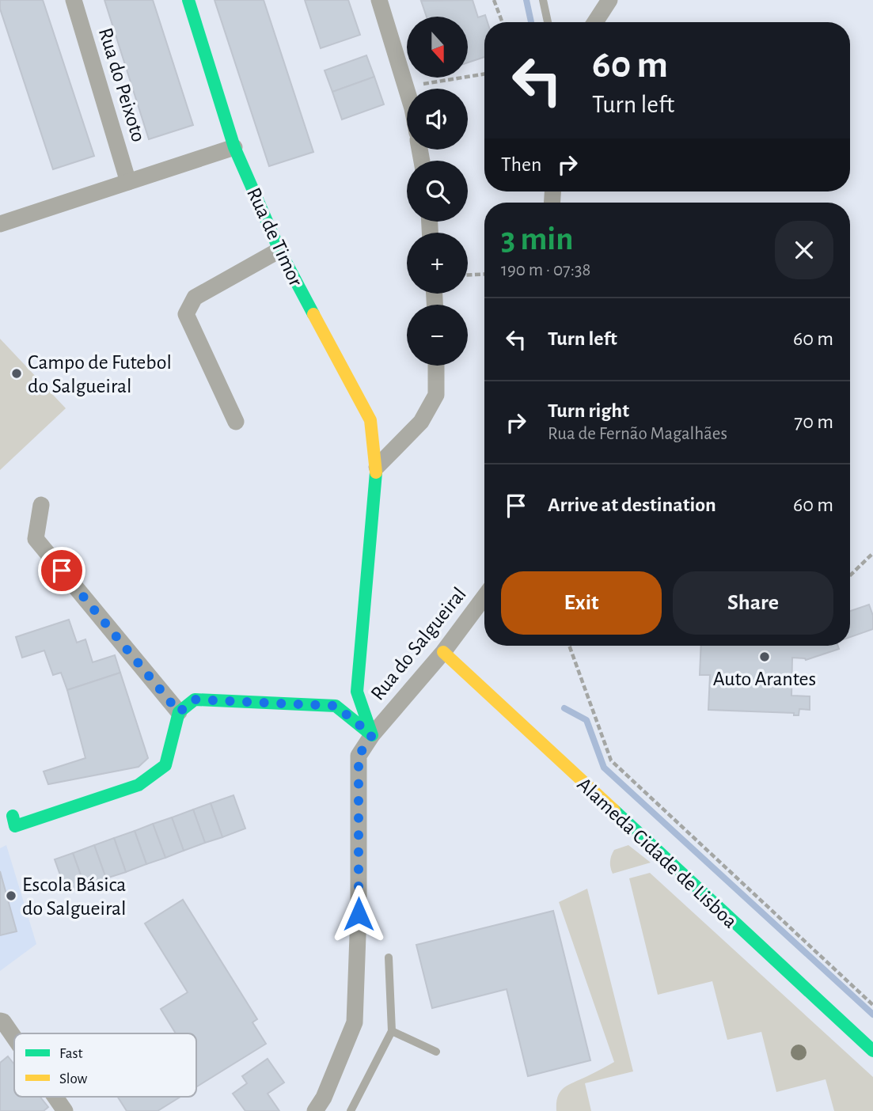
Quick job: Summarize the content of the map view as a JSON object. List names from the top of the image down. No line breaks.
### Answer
{"streets":{"street":["Rua do Peixoto","Rua de Timor","Rua do Salgueiral","Alameda Cidade de Lisboa"]},"crossings":[["Rua de Timor","Rua do Salgueiral"],["Rua do Salgueiral","Alameda Cidade de Lisboa"]],"places":["Campo de Futebol do Salgueiral","Auto Arantes","Escola Básica do Salgueiral"],"legend":["Fast","Slow"],"north":"bottom","page":{"map_buttons":["+","−"],"turn":["60 m","Turn left"],"then":"Then","heading":["3 min","190 m · 07:38"],"list":[{"name":"Turn left","value":"60 m"},{"name":"Turn right","note":"Rua de Fernão Magalhães","value":"70 m"},{"name":"Arrive at destination","value":"60 m"}],"buttons":["Exit","Share"]}}
